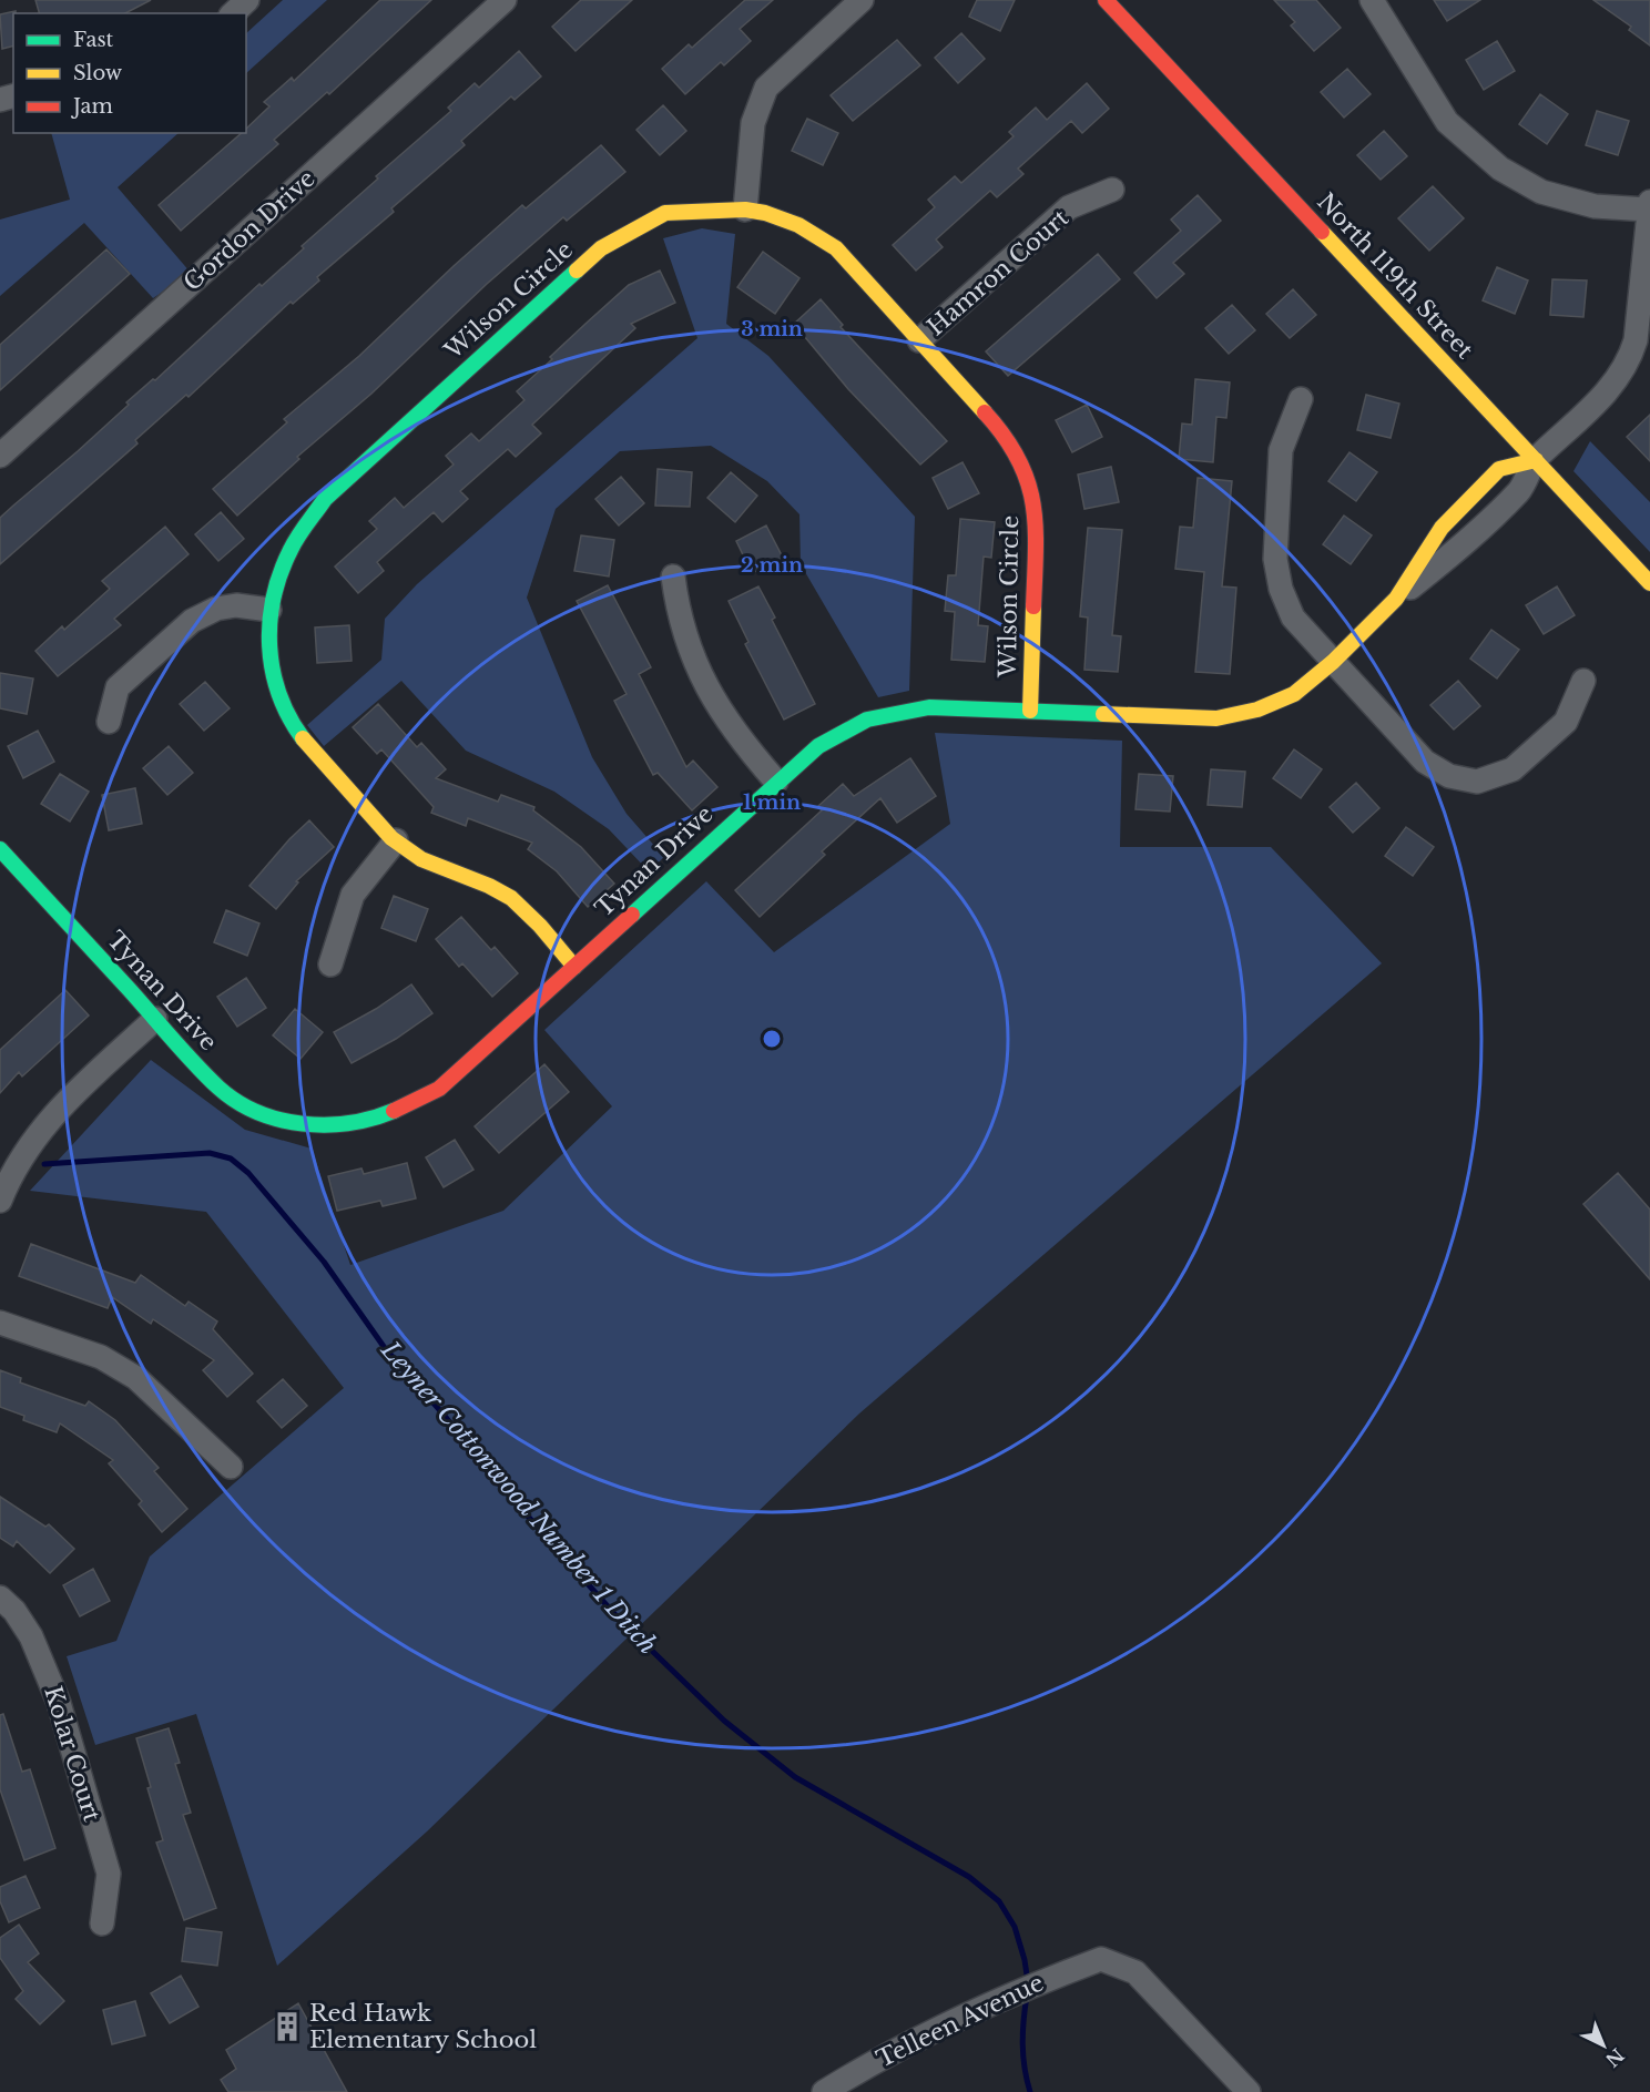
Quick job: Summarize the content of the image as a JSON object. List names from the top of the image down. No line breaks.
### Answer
{"streets":{"street":["Gordon Drive","Hamron Court","North 119th Street","Wilson Circle","Tynan Drive","Kolar Court","Telleen Avenue"]},"crossings":[["Hamron Court","Wilson Circle"],["Wilson Circle","Tynan Drive"]],"water":["Leyner Cottonwood Number 1 Ditch"],"places":{"building":["Red Hawk Elementary School"]},"legend":["Fast","Slow","Jam"],"north":"bottom right","rings":["3 min","2 min","1 min"]}
